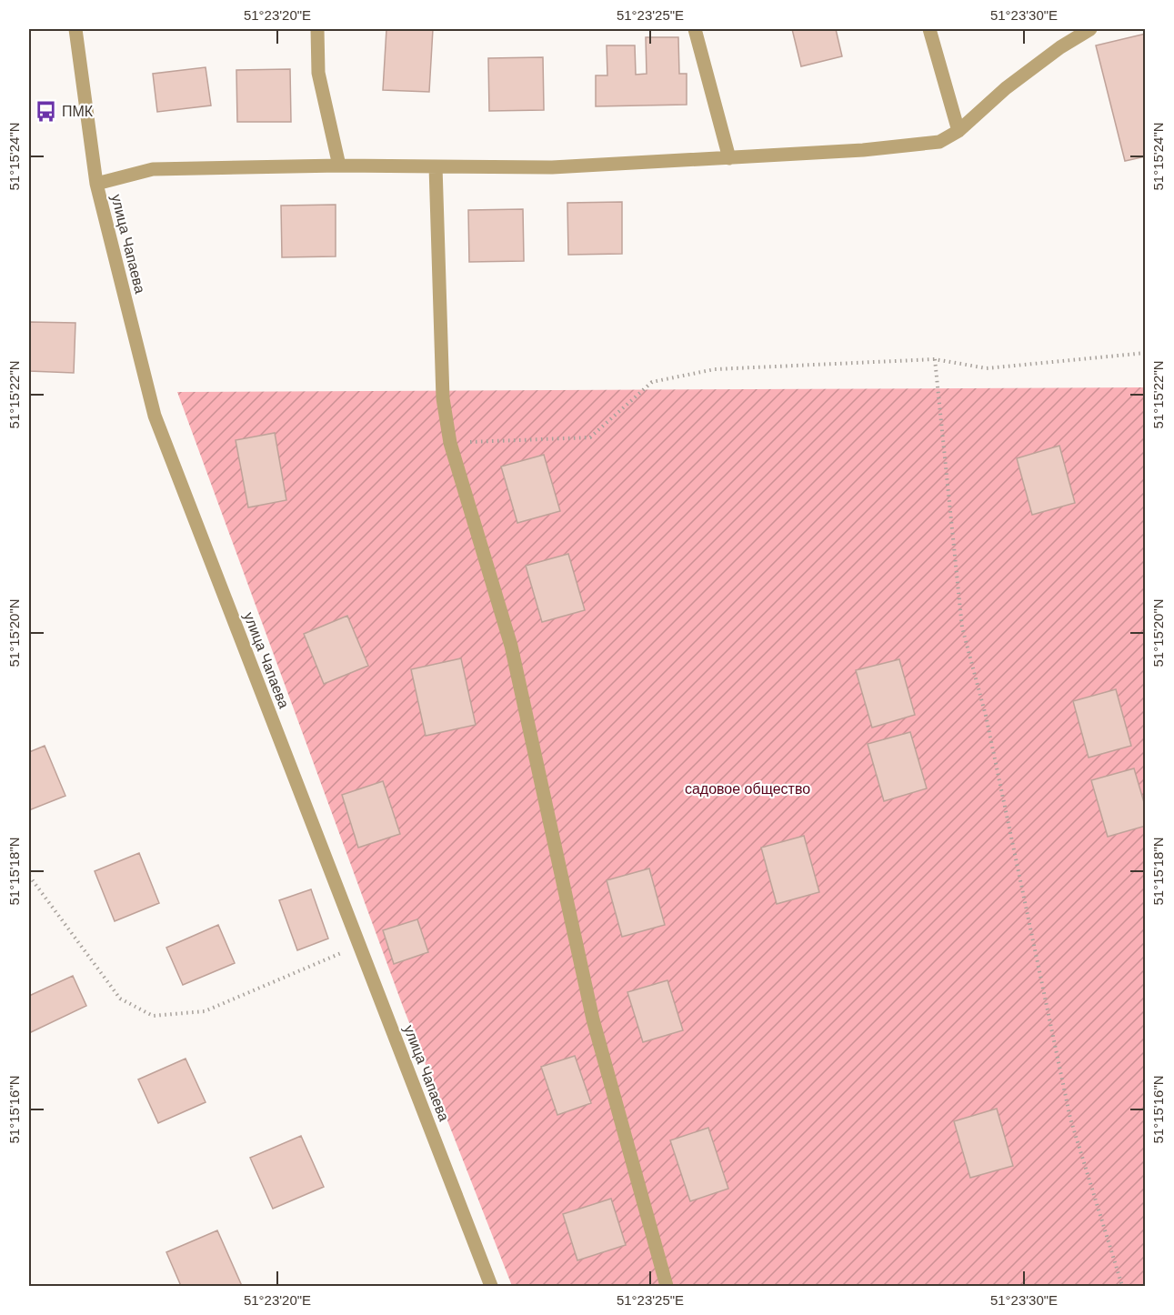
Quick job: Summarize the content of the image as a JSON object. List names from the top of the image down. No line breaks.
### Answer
{"streets":{"street":["улица Чапаева"]},"parks":["садовое общество"],"places":{"bus stop":["ПМК"]},"coordinates":["51°23'20\"E","51°23'25\"E","51°23'30\"E","51°15'24\"N","51°15'22\"N","51°15'20\"N","51°15'18\"N","51°15'16\"N"]}
